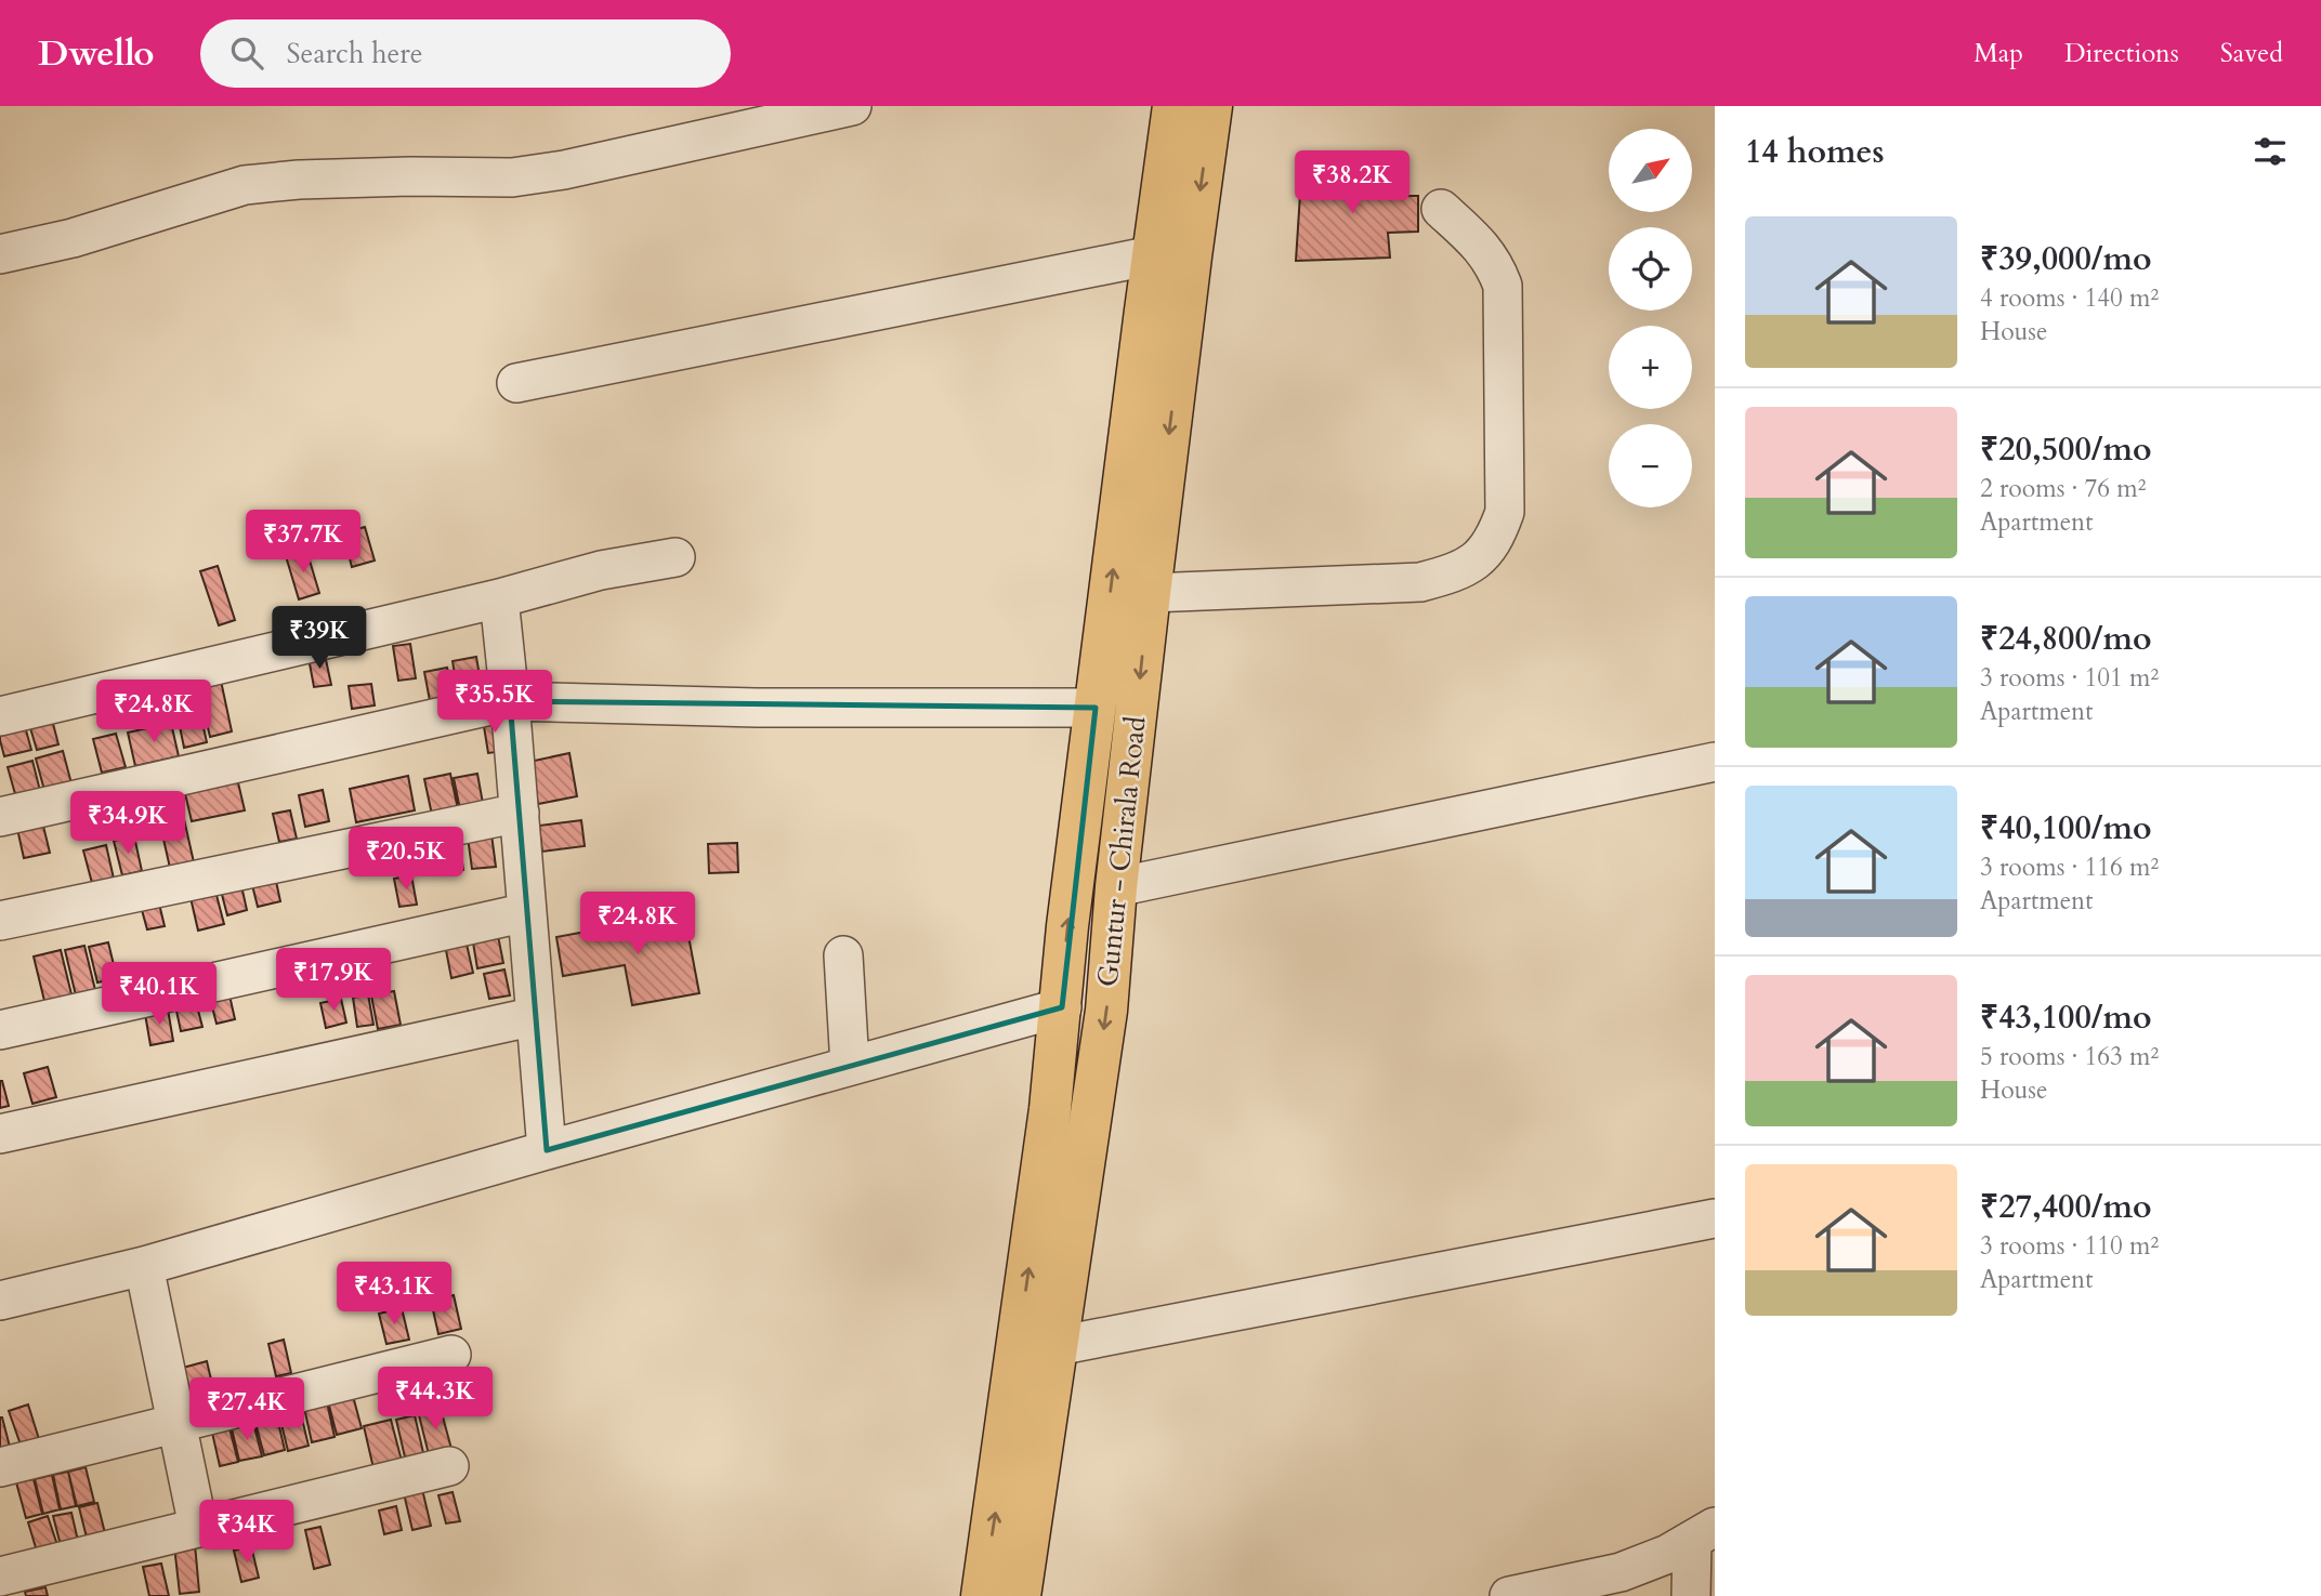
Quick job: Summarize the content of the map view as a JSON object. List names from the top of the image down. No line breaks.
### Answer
{"streets":{"main road":["Guntur - Chirala Road"]},"north":"top right","page":{"header":"Dwello","search":"Search here","nav":["Map","Directions","Saved"],"heading":"14 homes","map_buttons":["+","−"],"price":["₹38.2K","₹37.7K","₹39K","₹35.5K","₹24.8K","₹34.9K","₹20.5K","₹24.8K","₹17.9K","₹40.1K","₹43.1K","₹44.3K","₹27.4K","₹34K"],"list":[{"name":"₹39,000/mo","note":"4 rooms · 140 m² · House"},{"name":"₹20,500/mo","note":"2 rooms · 76 m² · Apartment"},{"name":"₹24,800/mo","note":"3 rooms · 101 m² · Apartment"},{"name":"₹40,100/mo","note":"3 rooms · 116 m² · Apartment"},{"name":"₹43,100/mo","note":"5 rooms · 163 m² · House"},{"name":"₹27,400/mo","note":"3 rooms · 110 m² · Apartment"}]}}
